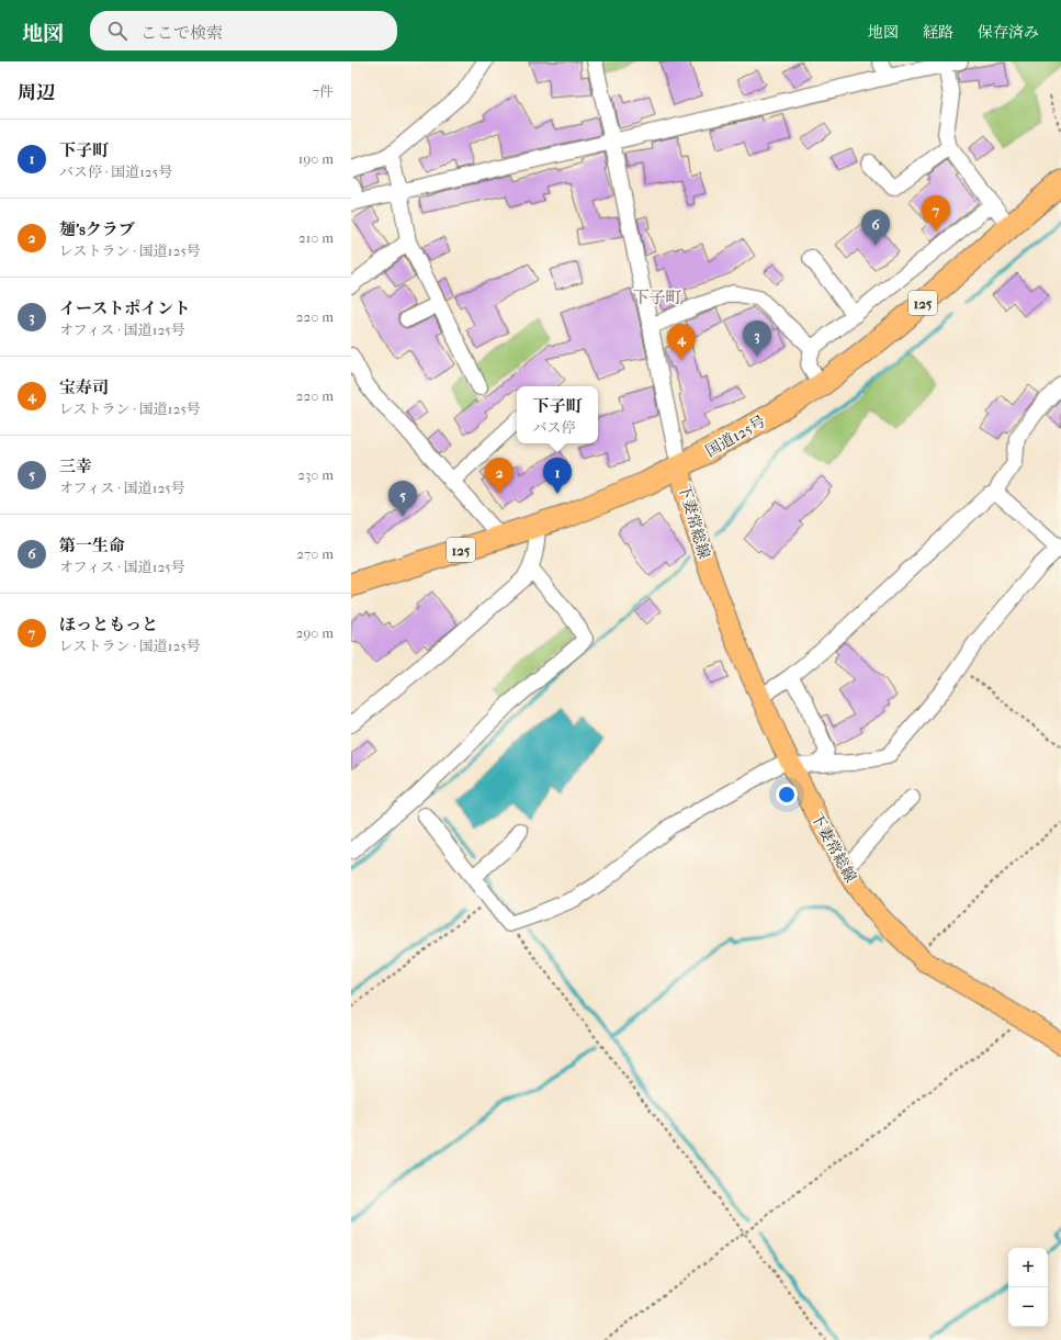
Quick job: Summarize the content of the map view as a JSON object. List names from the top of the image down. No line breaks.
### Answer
{"streets":{"highway":["125","国道125号"],"main road":["下妻常総線"]},"crossings":[["国道125号","下妻常総線"]],"districts":["下子町"],"page":{"header":"地図","search":"ここで検索","nav":["地図","経路","保存済み"],"heading":["周辺","7件"],"list":[{"mark":"1","name":"下子町","note":"バス停 · 国道125号","value":"190 m"},{"mark":"2","name":"麺'sクラブ","note":"レストラン · 国道125号","value":"210 m"},{"mark":"3","name":"イーストポイント","note":"オフィス · 国道125号","value":"220 m"},{"mark":"4","name":"宝寿司","note":"レストラン · 国道125号","value":"220 m"},{"mark":"5","name":"三幸","note":"オフィス · 国道125号","value":"230 m"},{"mark":"6","name":"第一生命","note":"オフィス · 国道125号","value":"270 m"},{"mark":"7","name":"ほっともっと","note":"レストラン · 国道125号","value":"290 m"}],"pins":["7","6","3","4","1","2","5"],"popup":["下子町","バス停"],"map_buttons":["+","−"]}}
